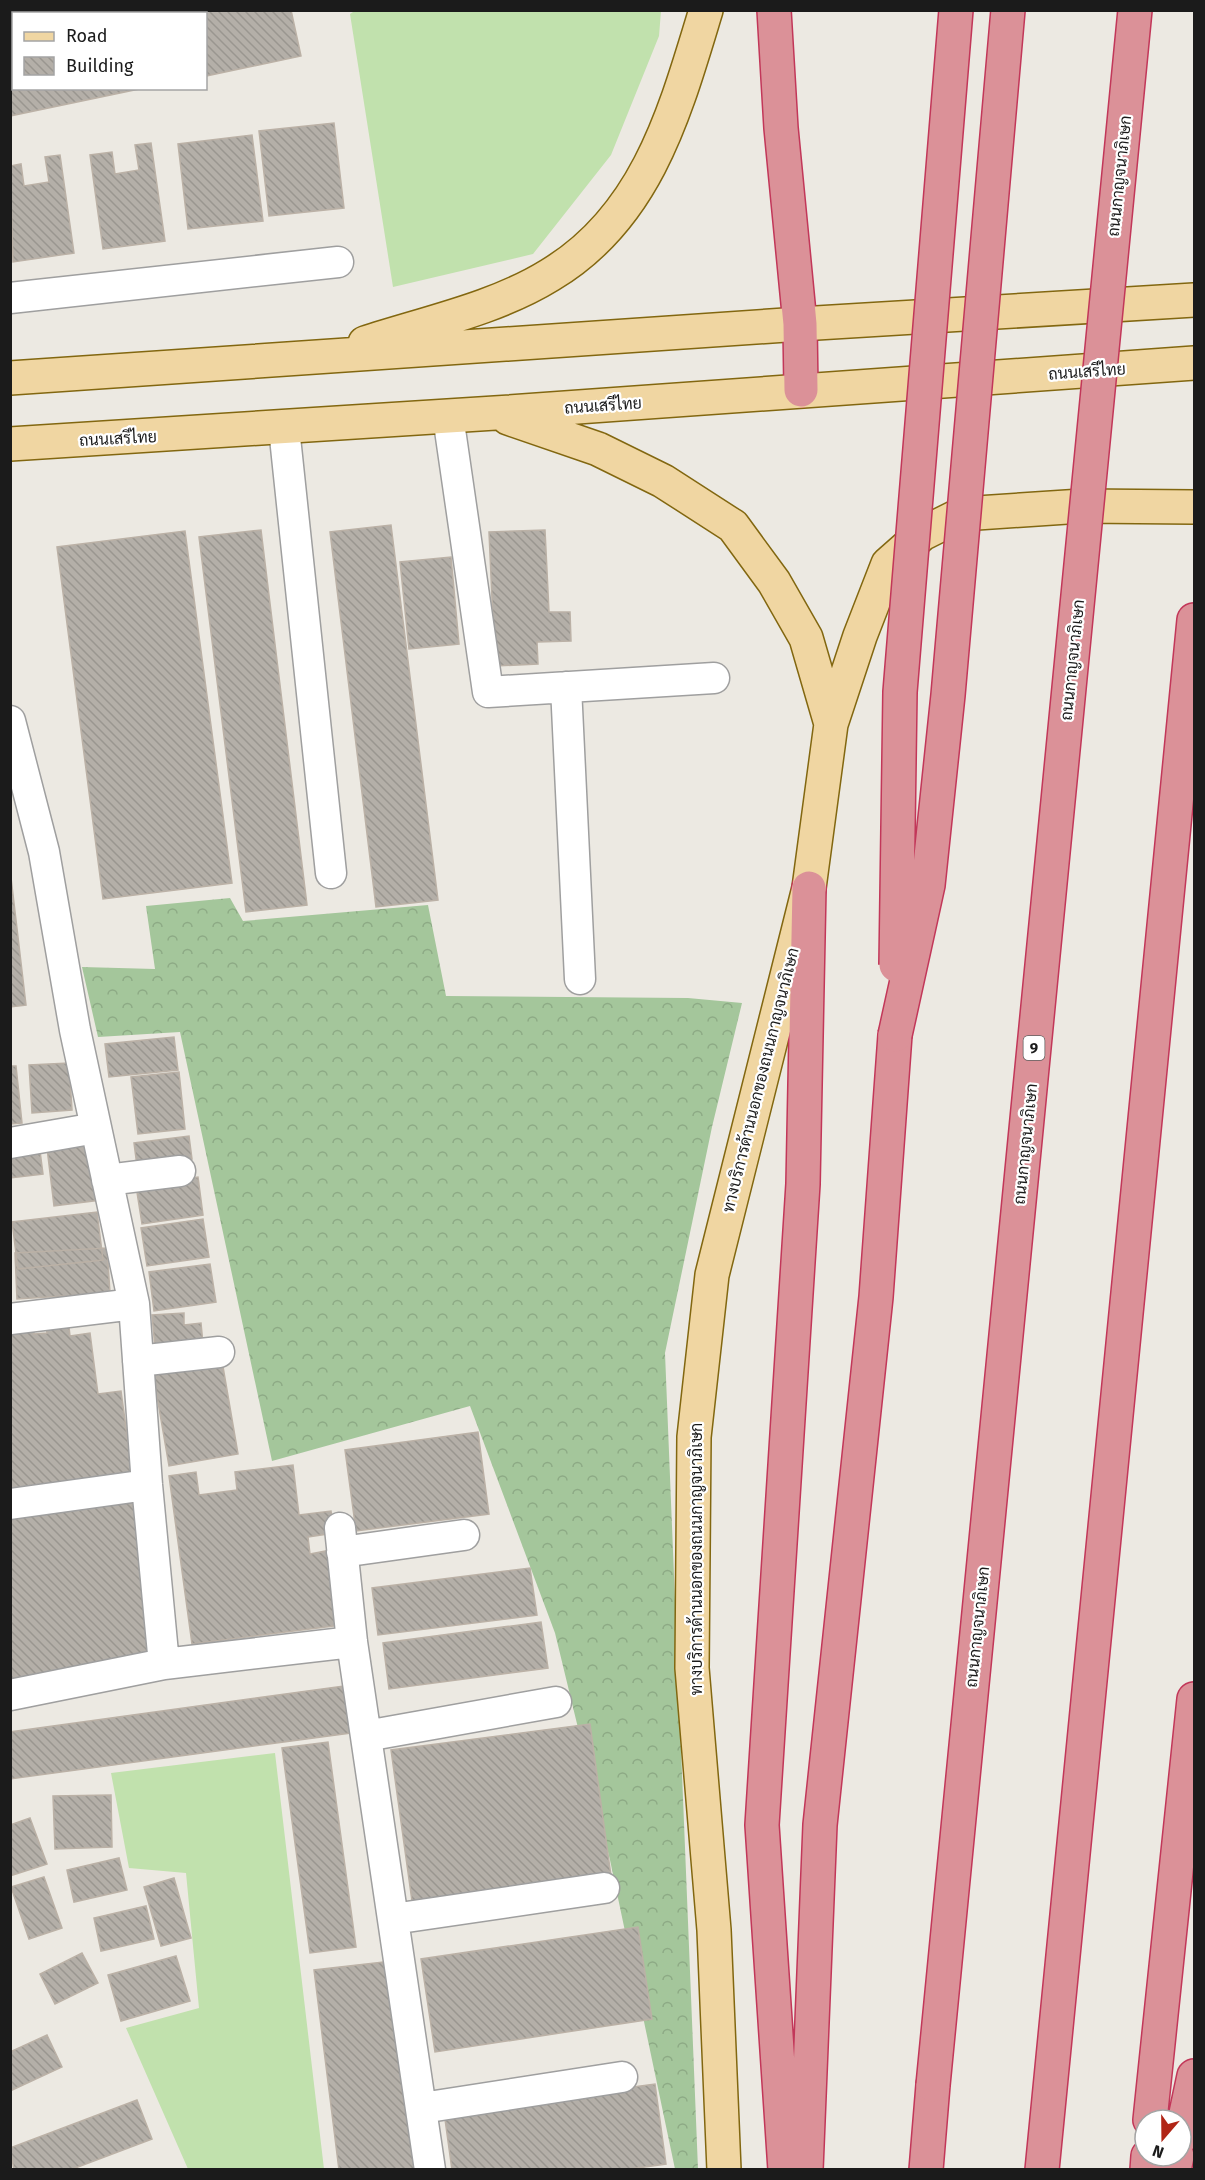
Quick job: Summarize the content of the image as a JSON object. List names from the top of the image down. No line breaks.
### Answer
{"streets":{"highway":["ถนนกาญจนาภิเษก","9"],"main road":["ถนนเสรีไทย","ทางบริการด้านนอกของถนนกาญจนาภิเษก"]},"legend":["Road","Building"],"north":"bottom"}
